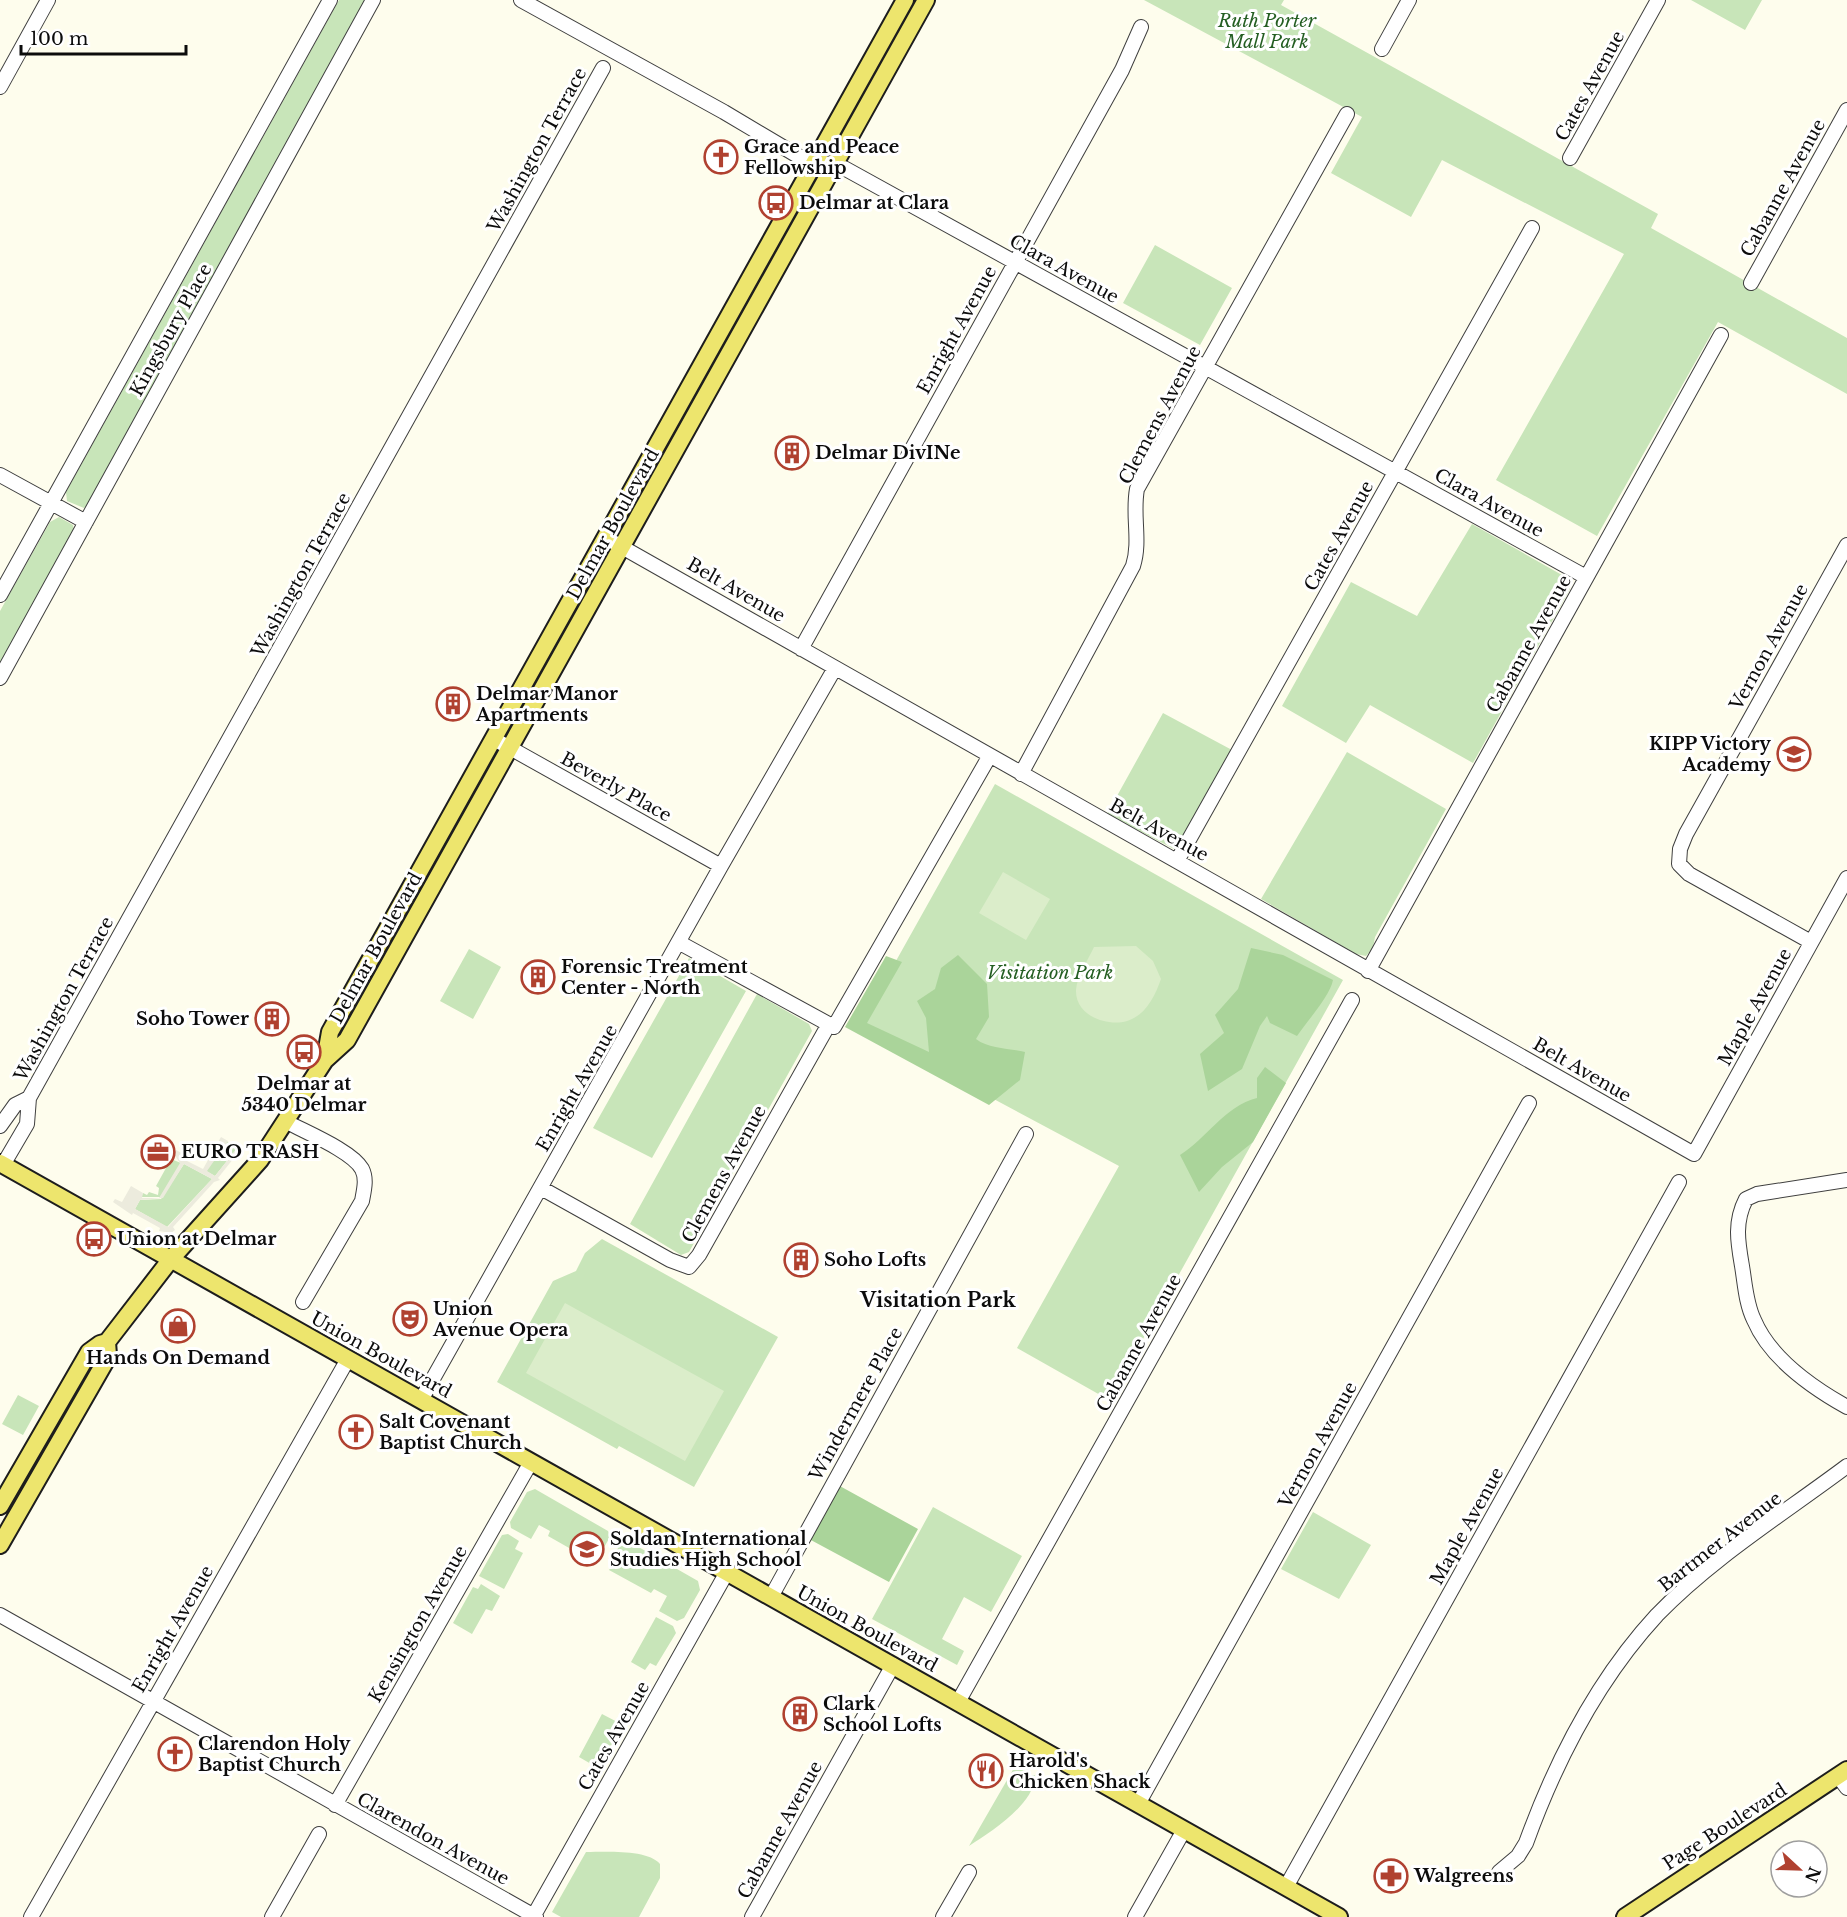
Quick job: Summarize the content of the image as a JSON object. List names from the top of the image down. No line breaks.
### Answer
{"streets":{"main road":["Delmar Boulevard","Union Boulevard","Page Boulevard"],"street":["Cates Avenue","Washington Terrace","Cabanne Avenue","Clara Avenue","Kingsbury Place","Enright Avenue","Clemens Avenue","Belt Avenue","Vernon Avenue","Beverly Place","Maple Avenue","Windermere Place","Bartmer Avenue","Kensington Avenue","Clarendon Avenue"]},"crossings":[["Cates Avenue","Clara Avenue"],["Cates Avenue","Belt Avenue"],["Cates Avenue","Union Boulevard"],["Cates Avenue","Clarendon Avenue"],["Cabanne Avenue","Clara Avenue"],["Cabanne Avenue","Belt Avenue"],["Cabanne Avenue","Union Boulevard"],["Clara Avenue","Enright Avenue"],["Clara Avenue","Clemens Avenue"],["Clara Avenue","Delmar Boulevard"],["Enright Avenue","Clemens Avenue"],["Enright Avenue","Belt Avenue"],["Enright Avenue","Beverly Place"],["Enright Avenue","Union Boulevard"],["Enright Avenue","Clarendon Avenue"],["Clemens Avenue","Belt Avenue"],["Delmar Boulevard","Belt Avenue"],["Delmar Boulevard","Beverly Place"],["Delmar Boulevard","Union Boulevard"],["Belt Avenue","Maple Avenue"],["Vernon Avenue","Maple Avenue"],["Vernon Avenue","Union Boulevard"],["Maple Avenue","Union Boulevard"],["Union Boulevard","Windermere Place"],["Union Boulevard","Kensington Avenue"],["Kensington Avenue","Clarendon Avenue"]],"districts":["Visitation Park"],"parks":["Ruth Porter Mall Park","Visitation Park"],"places":{"church":["Grace and Peace Fellowship","Salt Covenant Baptist Church","Clarendon Holy Baptist Church"],"bus stop":["Delmar at Clara","Delmar at 5340 Delmar","Union at Delmar"],"building":["Delmar DivINe","Delmar Manor Apartments","Forensic Treatment Center - North","Soho Tower","Soho Lofts","Clark School Lofts"],"school or university":["KIPP Victory Academy","Soldan International Studies High School"],"office":["EURO TRASH"],"theatre":["Union Avenue Opera"],"shop":["Hands On Demand"],"restaurant":["Harold's Chicken Shack"],"pharmacy":["Walgreens"]},"scale_bar":"100 m","north":"right"}
